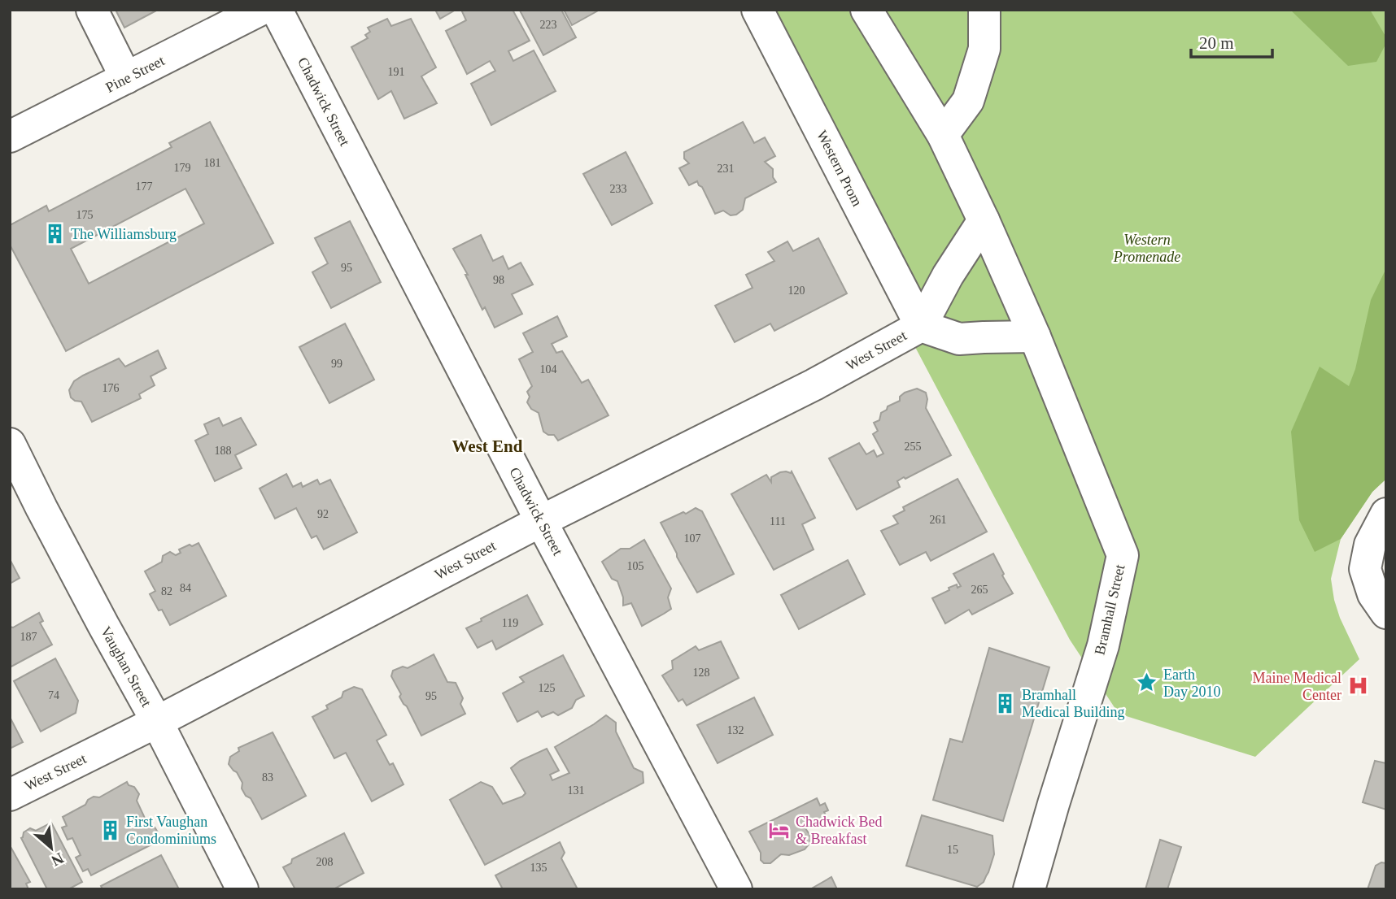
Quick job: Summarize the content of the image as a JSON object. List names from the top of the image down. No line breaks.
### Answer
{"streets":{"street":["Pine Street","Chadwick Street","Western Prom","West Street","Bramhall Street","Vaughan Street"]},"crossings":[["Chadwick Street","West Street"],["Western Prom","West Street"],["West Street","Bramhall Street"],["West Street","Vaughan Street"]],"districts":["West End"],"parks":["Western Promenade"],"places":{"building":["The Williamsburg","Bramhall Medical Building","First Vaughan Condominiums"],"place":["Earth Day 2010"],"hospital":["Maine Medical Center"],"hotel":["Chadwick Bed & Breakfast"]},"house_numbers":["223","191","181","179","231","177","233","175","95","98","120","99","104","176","255","188","92","261","111","107","105","84","265","82","119","187","128","125","74","95","132","83","131","15","208","135"],"scale_bar":"20 m","north":"bottom right"}
